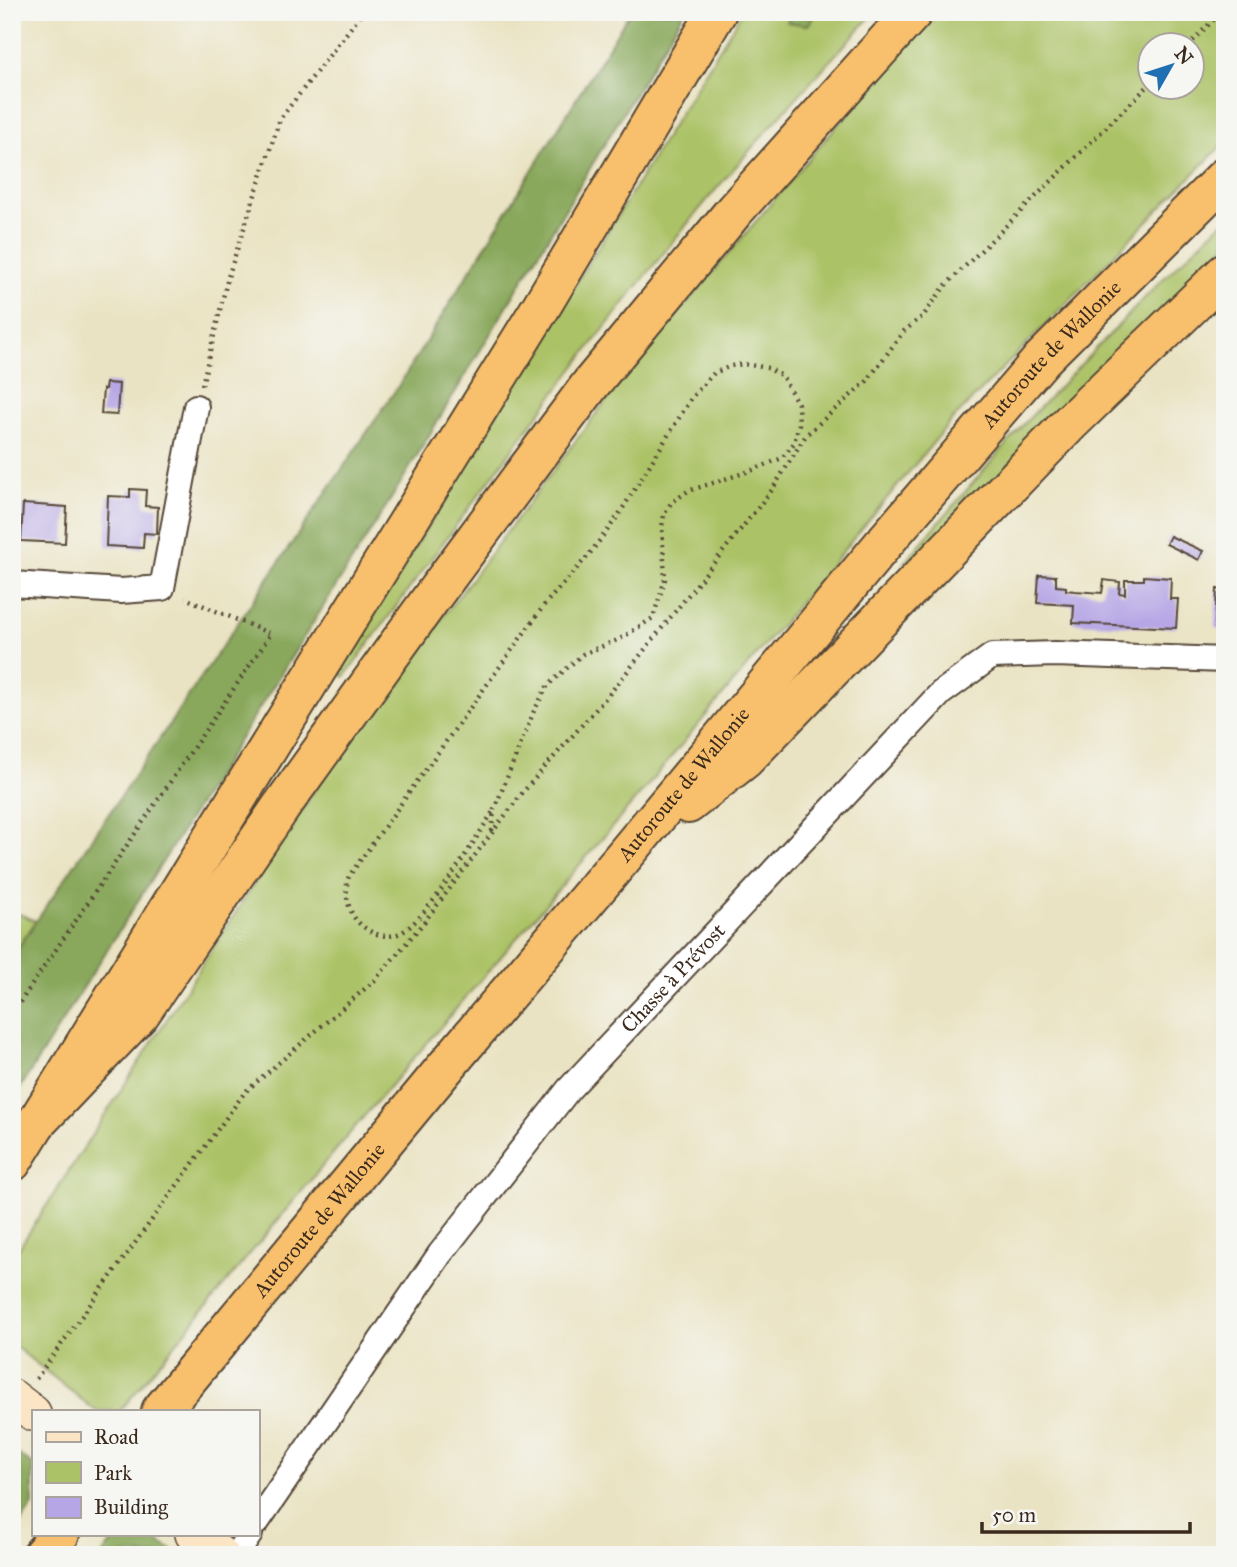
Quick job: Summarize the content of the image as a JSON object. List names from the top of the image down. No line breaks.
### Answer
{"streets":{"highway":["Autoroute de Wallonie"],"street":["Chasse à Prévost"]},"legend":["Road","Park","Building"],"scale_bar":"50 m","north":"top right"}
